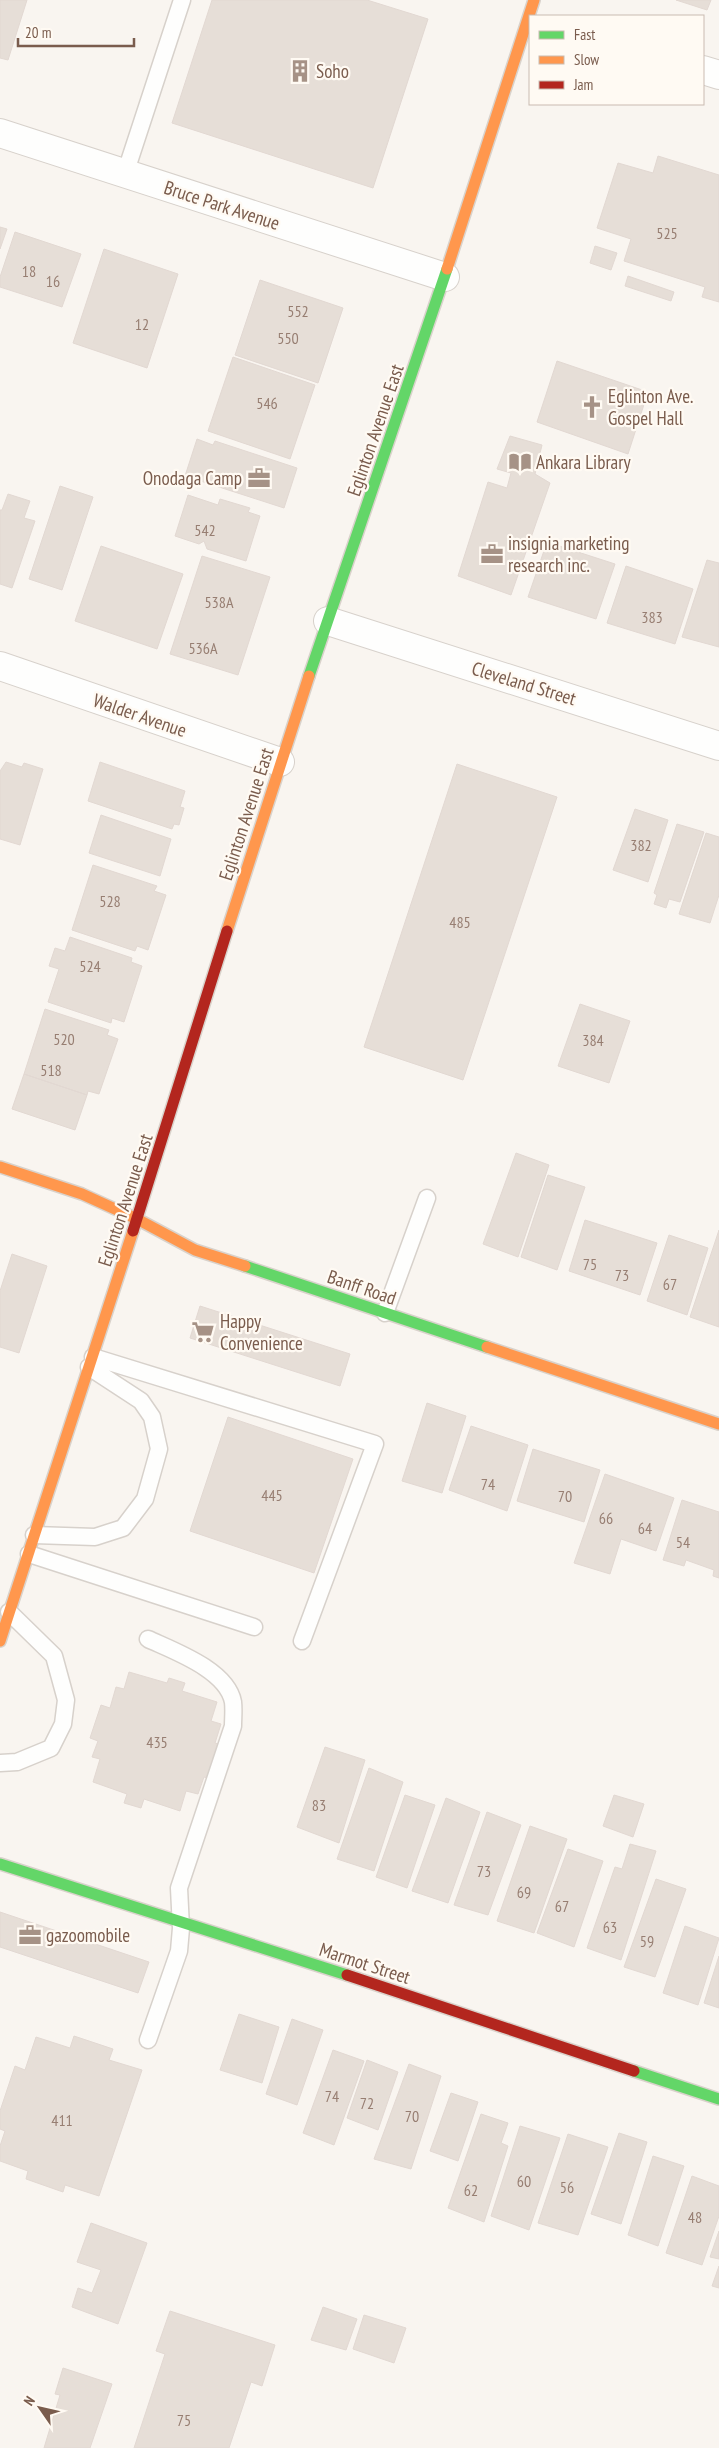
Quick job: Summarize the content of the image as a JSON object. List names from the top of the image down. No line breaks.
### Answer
{"streets":{"main road":["Eglinton Avenue East","Banff Road","Marmot Street"],"street":["Bruce Park Avenue","Cleveland Street","Walder Avenue"]},"crossings":[["Bruce Park Avenue","Eglinton Avenue East"],["Eglinton Avenue East","Cleveland Street"],["Eglinton Avenue East","Walder Avenue"],["Eglinton Avenue East","Banff Road"]],"places":{"building":["Soho"],"church":["Eglinton Ave. Gospel Hall"],"library":["Ankara Library"],"office":["Onodaga Camp","insignia marketing research inc.","gazoomobile"],"supermarket":["Happy Convenience"]},"house_numbers":["525","18","16","552","12","550","546","542","538A","383","536A","382","528","485","524","520","384","518","75","73","67","74","445","70","66","64","54","435","83","73","69","67","63","59","74","72","70","411","60","56","62","48","75"],"legend":["Fast","Slow","Jam"],"scale_bar":"20 m","north":"top left"}
